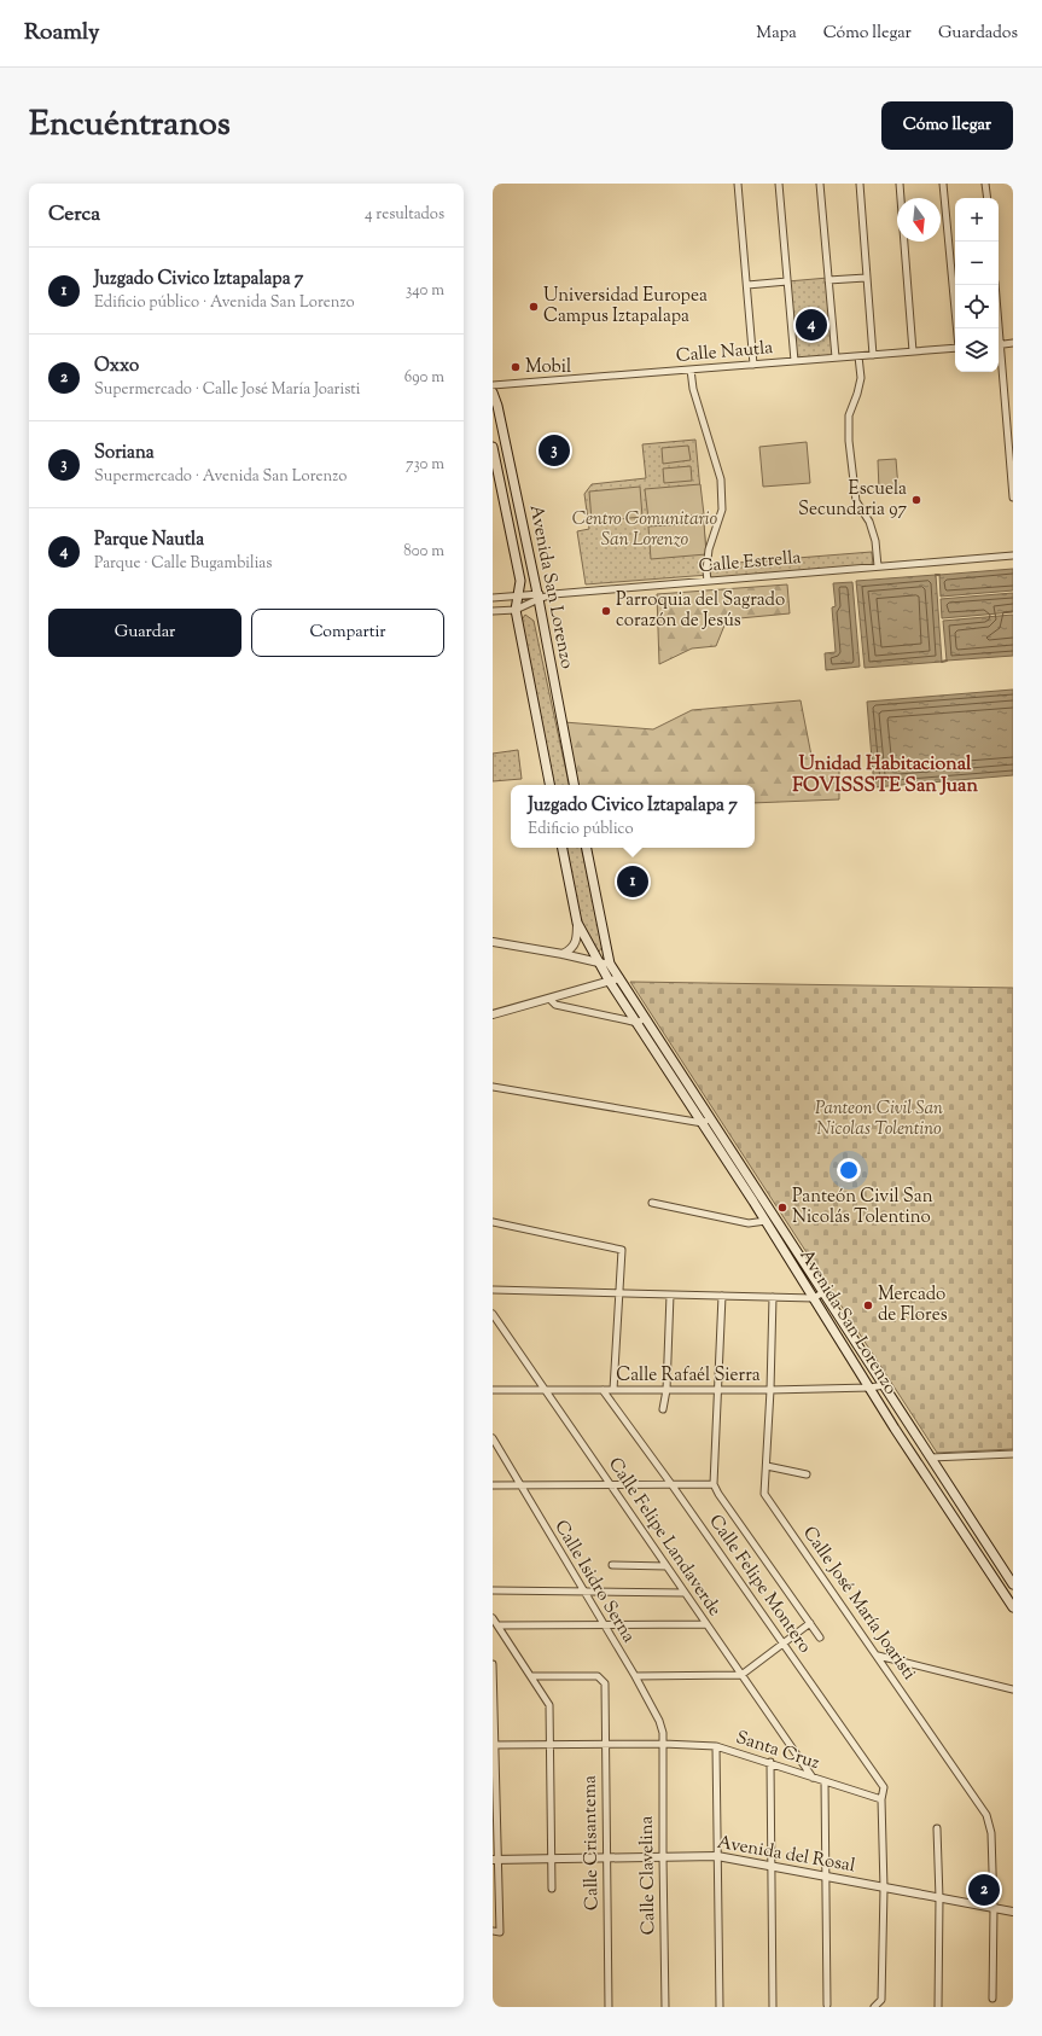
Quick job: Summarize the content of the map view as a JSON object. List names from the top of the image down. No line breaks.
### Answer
{"streets":{"main road":["Avenida San Lorenzo"],"street":["Calle Nautla","Calle Estrella","Calle Rafaél Sierra","Calle Felipe Landaverde","Calle Isidro Serna","Calle Felipe Montero","Calle José María Joaristi","Santa Cruz","Calle Crisantema","Avenida del Rosal","Calle Clavelina"]},"crossings":[["Calle Estrella","Avenida San Lorenzo"],["Avenida San Lorenzo","Calle Rafaél Sierra"],["Calle Rafaél Sierra","Calle Felipe Landaverde"],["Calle Rafaél Sierra","Calle Felipe Montero"],["Calle Rafaél Sierra","Calle José María Joaristi"],["Calle Felipe Landaverde","Santa Cruz"],["Calle Isidro Serna","Santa Cruz"],["Calle Isidro Serna","Calle Clavelina"],["Calle Felipe Montero","Santa Cruz"],["Calle Felipe Montero","Avenida del Rosal"],["Calle José María Joaristi","Avenida del Rosal"],["Santa Cruz","Calle Crisantema"],["Santa Cruz","Calle Clavelina"],["Calle Crisantema","Avenida del Rosal"],["Avenida del Rosal","Calle Clavelina"]],"districts":["Unidad Habitacional FOVISSSTE San Juan"],"parks":["Centro Comunitario San Lorenzo","Panteon Civil San Nicolas Tolentino"],"places":["Universidad Europea Campus Iztapalapa","Mobil","Escuela Secundaria 97","Parroquia del Sagrado corazón de Jesús","Panteón Civil San Nicolás Tolentino","Mercado de Flores"],"north":"bottom","page":{"header":"Roamly","nav":["Mapa","Cómo llegar","Guardados"],"title":"Encuéntranos","buttons":["Cómo llegar",["Guardar","Compartir"]],"heading":["Cerca","4 resultados"],"map_buttons":["+","−"],"list":[{"mark":"1","name":"Juzgado Civico Iztapalapa 7","note":"Edificio público · Avenida San Lorenzo","value":"340 m"},{"mark":"2","name":"Oxxo","note":"Supermercado · Calle José María Joaristi","value":"690 m"},{"mark":"3","name":"Soriana","note":"Supermercado · Avenida San Lorenzo","value":"730 m"},{"mark":"4","name":"Parque Nautla","note":"Parque · Calle Bugambilias","value":"800 m"}],"pins":["4","3","1","2"],"popup":["Juzgado Civico Iztapalapa 7","Edificio público"]}}
